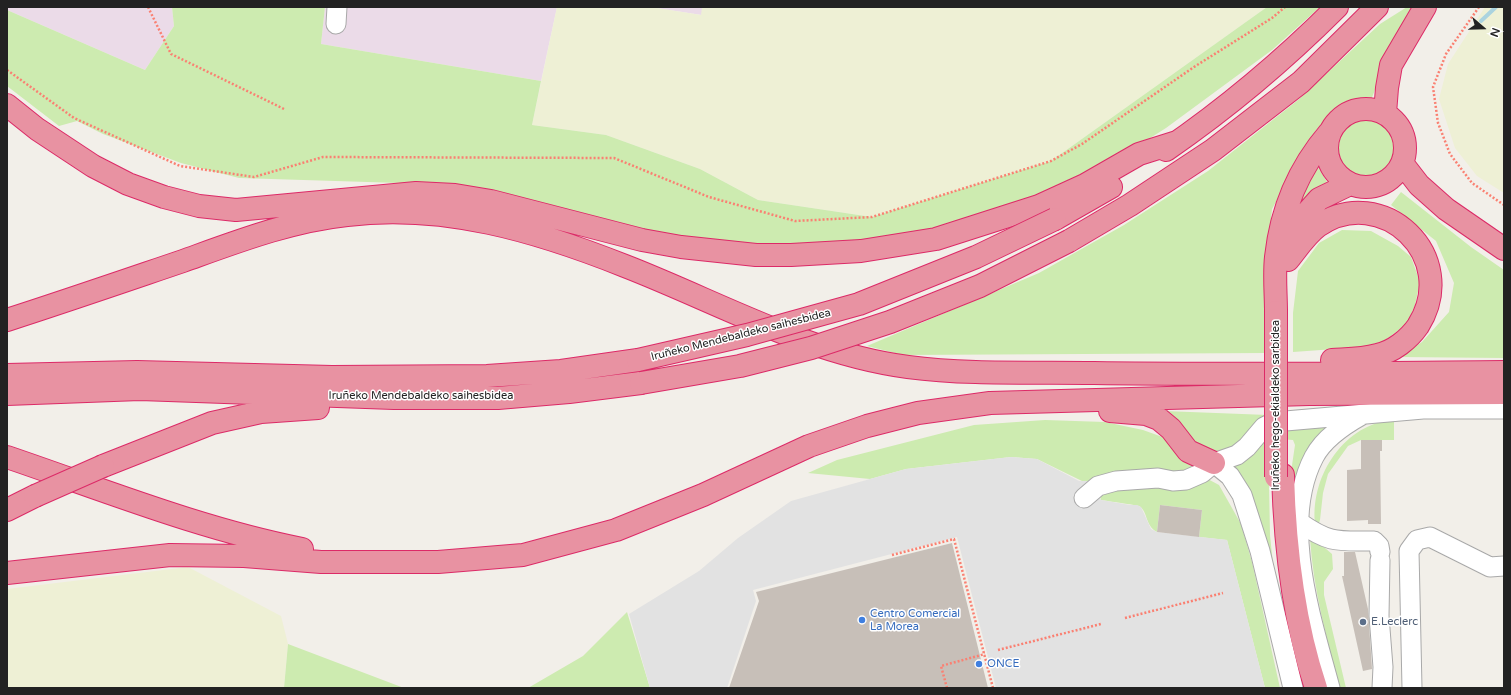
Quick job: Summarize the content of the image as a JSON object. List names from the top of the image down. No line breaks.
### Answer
{"streets":{"highway":["Iruñeko Mendebaldeko saihesbidea","Iruñeko hego-ekialdeko sarbidea"]},"places":["Centro Comercial La Morea","E.Leclerc","ONCE"],"north":"right"}
